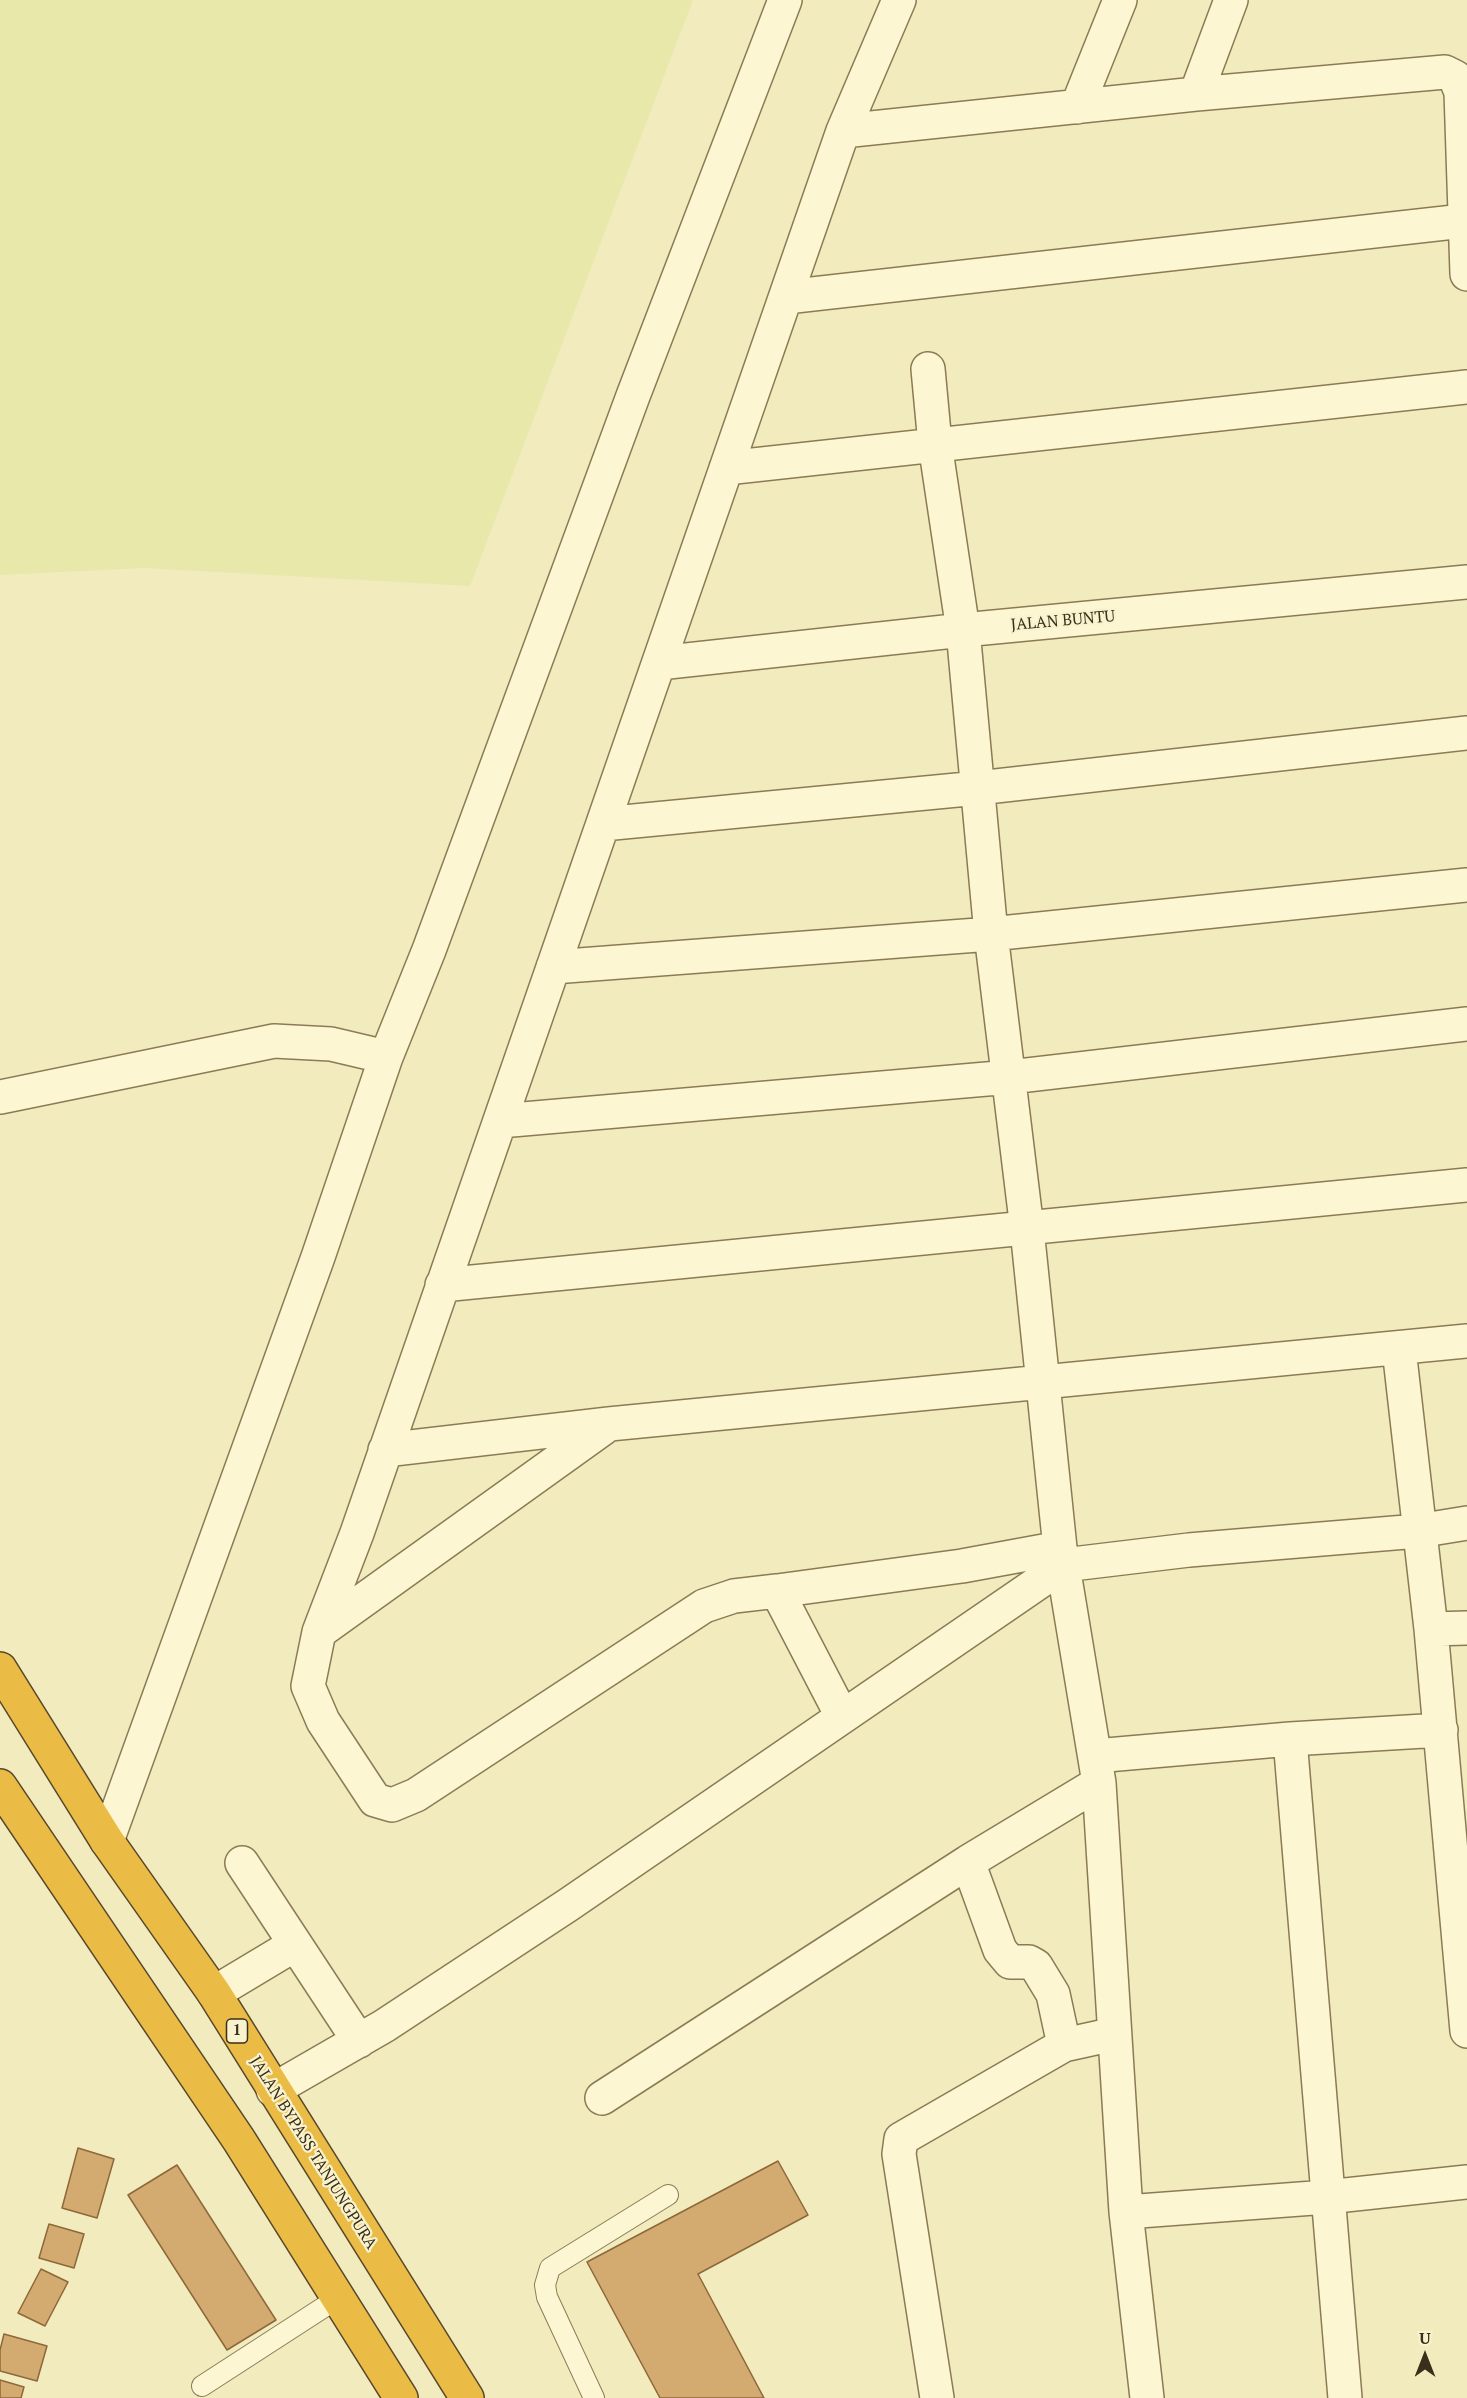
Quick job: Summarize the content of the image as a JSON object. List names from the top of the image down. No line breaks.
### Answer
{"streets":{"highway":["1","JALAN BYPASS TANJUNGPURA"],"street":["JALAN BUNTU"]},"north":"top"}
